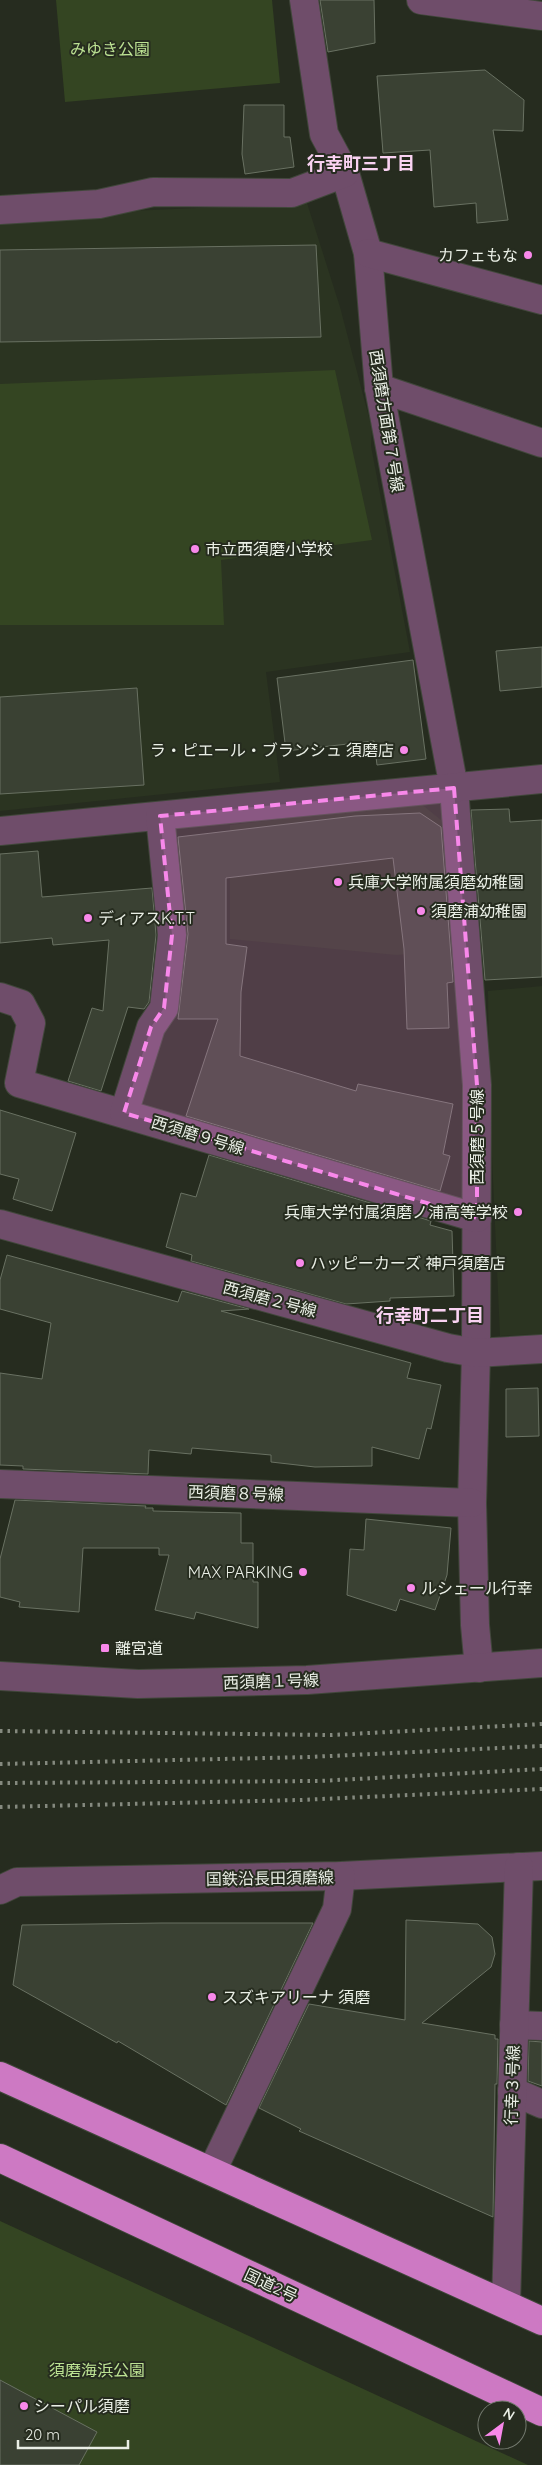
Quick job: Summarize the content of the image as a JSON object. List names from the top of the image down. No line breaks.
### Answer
{"streets":{"highway":["国道2号"],"street":["西須磨方面第７号線","西須磨９号線","西須磨５号線","西須磨２号線","西須磨８号線","西須磨１号線","国鉄沿長田須磨線","行幸３号線"]},"crossings":[["西須磨方面第７号線","西須磨５号線"],["西須磨９号線","西須磨５号線"],["西須磨５号線","西須磨２号線"],["西須磨５号線","西須磨８号線"],["西須磨５号線","西須磨１号線"],["国鉄沿長田須磨線","行幸３号線"]],"districts":["行幸町三丁目","行幸町二丁目"],"parks":["みゆき公園","須磨海浜公園"],"places":{"other":["カフェもな","市立西須磨小学校","ラ・ピエール・ブランシュ 須磨店","兵庫大学附属須磨幼稚園","須磨浦幼稚園","ディアスK.T.T","兵庫大学付属須磨ノ浦高等学校","ハッピーカーズ 神戸須磨店","MAX PARKING","ルシェール行幸","スズキアリーナ 須磨","シーパル須磨"],"transit":["離宮道"]},"scale_bar":"20 m","north":"top right"}
